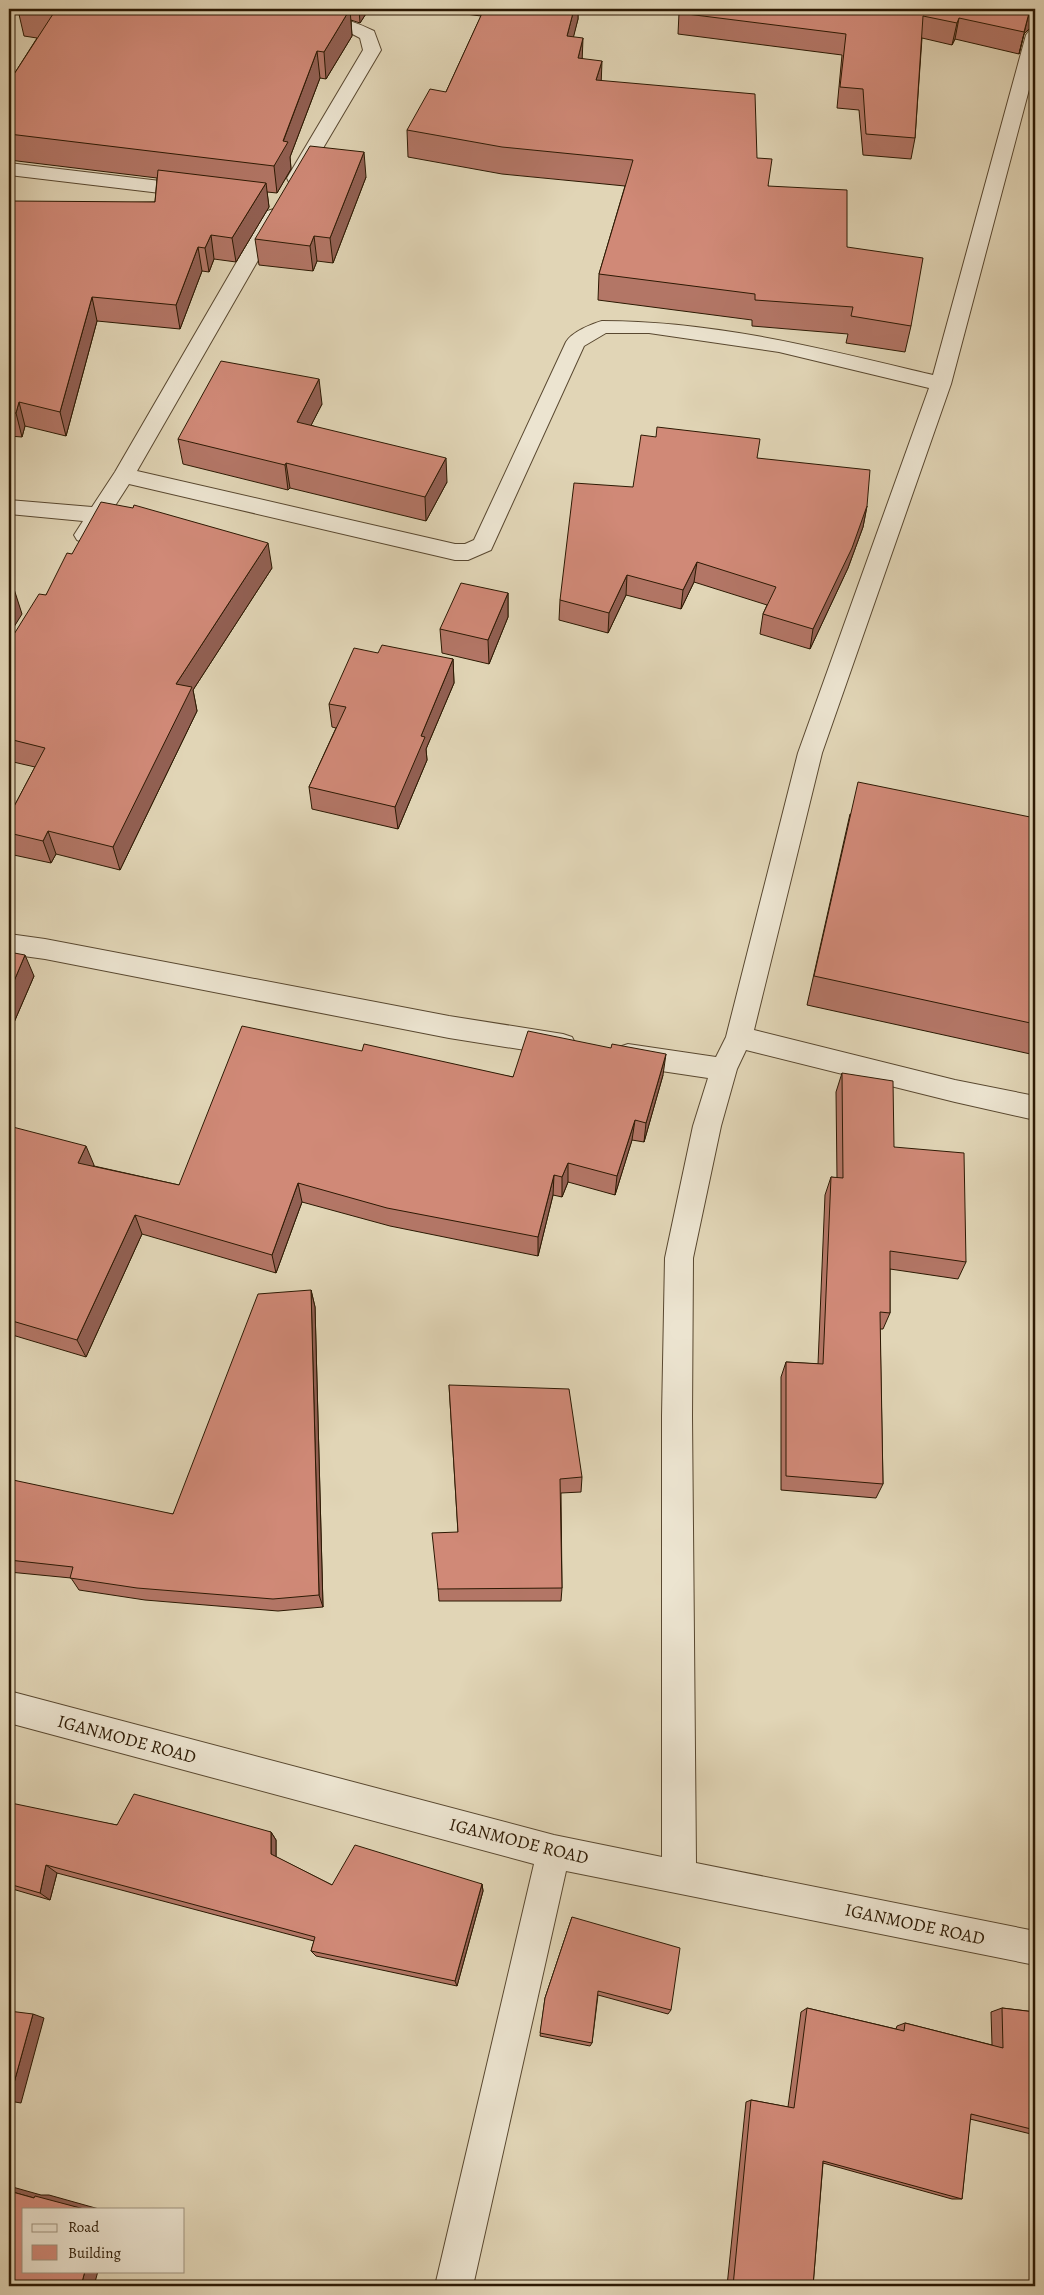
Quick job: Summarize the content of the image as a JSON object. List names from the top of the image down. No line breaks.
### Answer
{"streets":{"street":["IGANMODE ROAD"]},"legend":["Road","Building"]}
